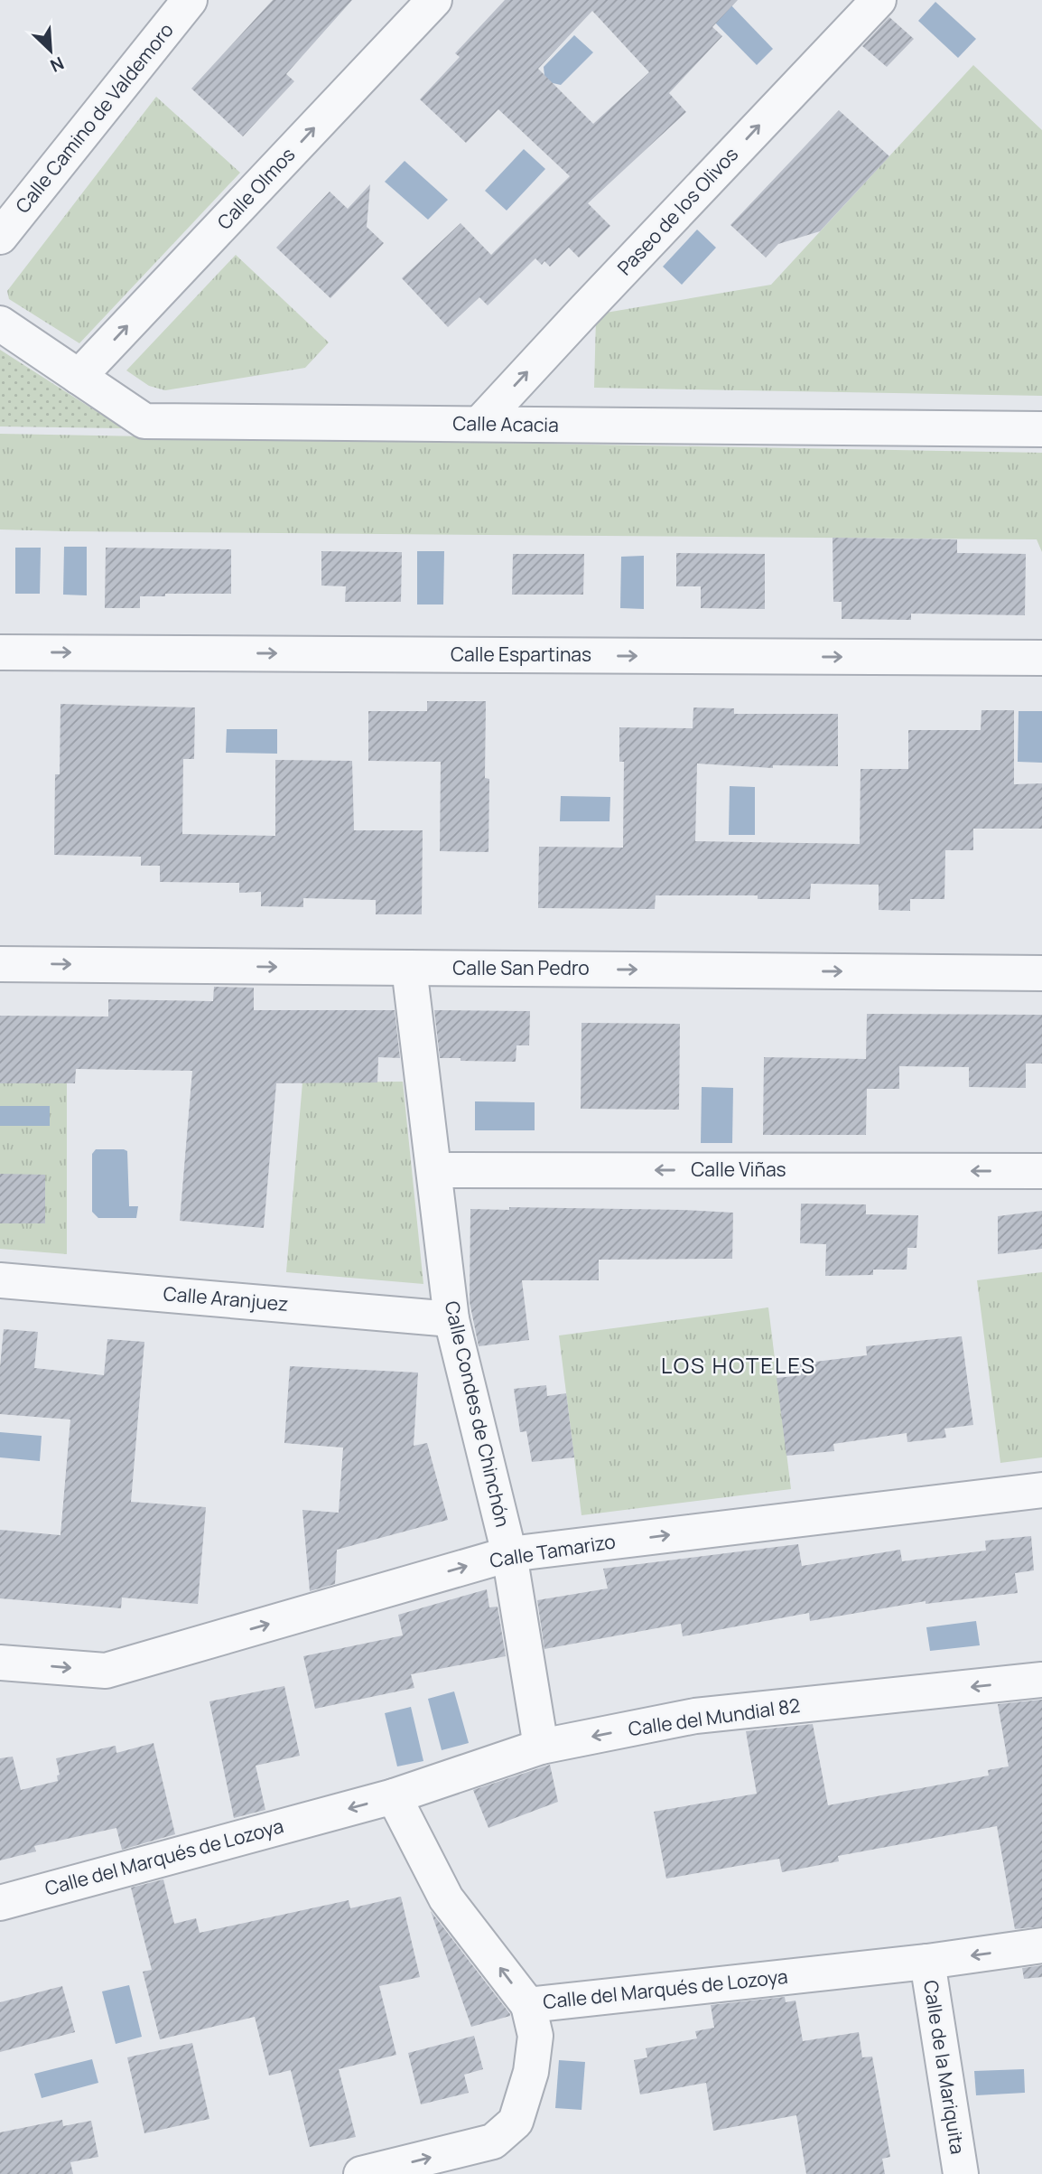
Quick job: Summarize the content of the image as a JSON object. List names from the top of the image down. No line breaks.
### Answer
{"streets":{"street":["Calle Camino de Valdemoro","Calle Olmos","Paseo de los Olivos","Calle Acacia","Calle Espartinas","Calle San Pedro","Calle Viñas","Calle Aranjuez","Calle Condes de Chinchón","Calle Tamarizo","Calle del Mundial 82","Calle del Marqués de Lozoya","Calle de la Mariquita"]},"crossings":[["Calle Olmos","Calle Acacia"],["Paseo de los Olivos","Calle Acacia"],["Calle San Pedro","Calle Condes de Chinchón"],["Calle Viñas","Calle Condes de Chinchón"],["Calle Aranjuez","Calle Condes de Chinchón"],["Calle Condes de Chinchón","Calle Tamarizo"],["Calle Condes de Chinchón","Calle del Mundial 82"],["Calle del Mundial 82","Calle del Marqués de Lozoya"],["Calle del Marqués de Lozoya","Calle de la Mariquita"]],"one_way":["Calle Olmos","Paseo de los Olivos","Calle Espartinas","Calle San Pedro","Calle Viñas","Calle Tamarizo","Calle del Mundial 82","Calle del Marqués de Lozoya"],"districts":["LOS HOTELES"],"north":"bottom right"}
